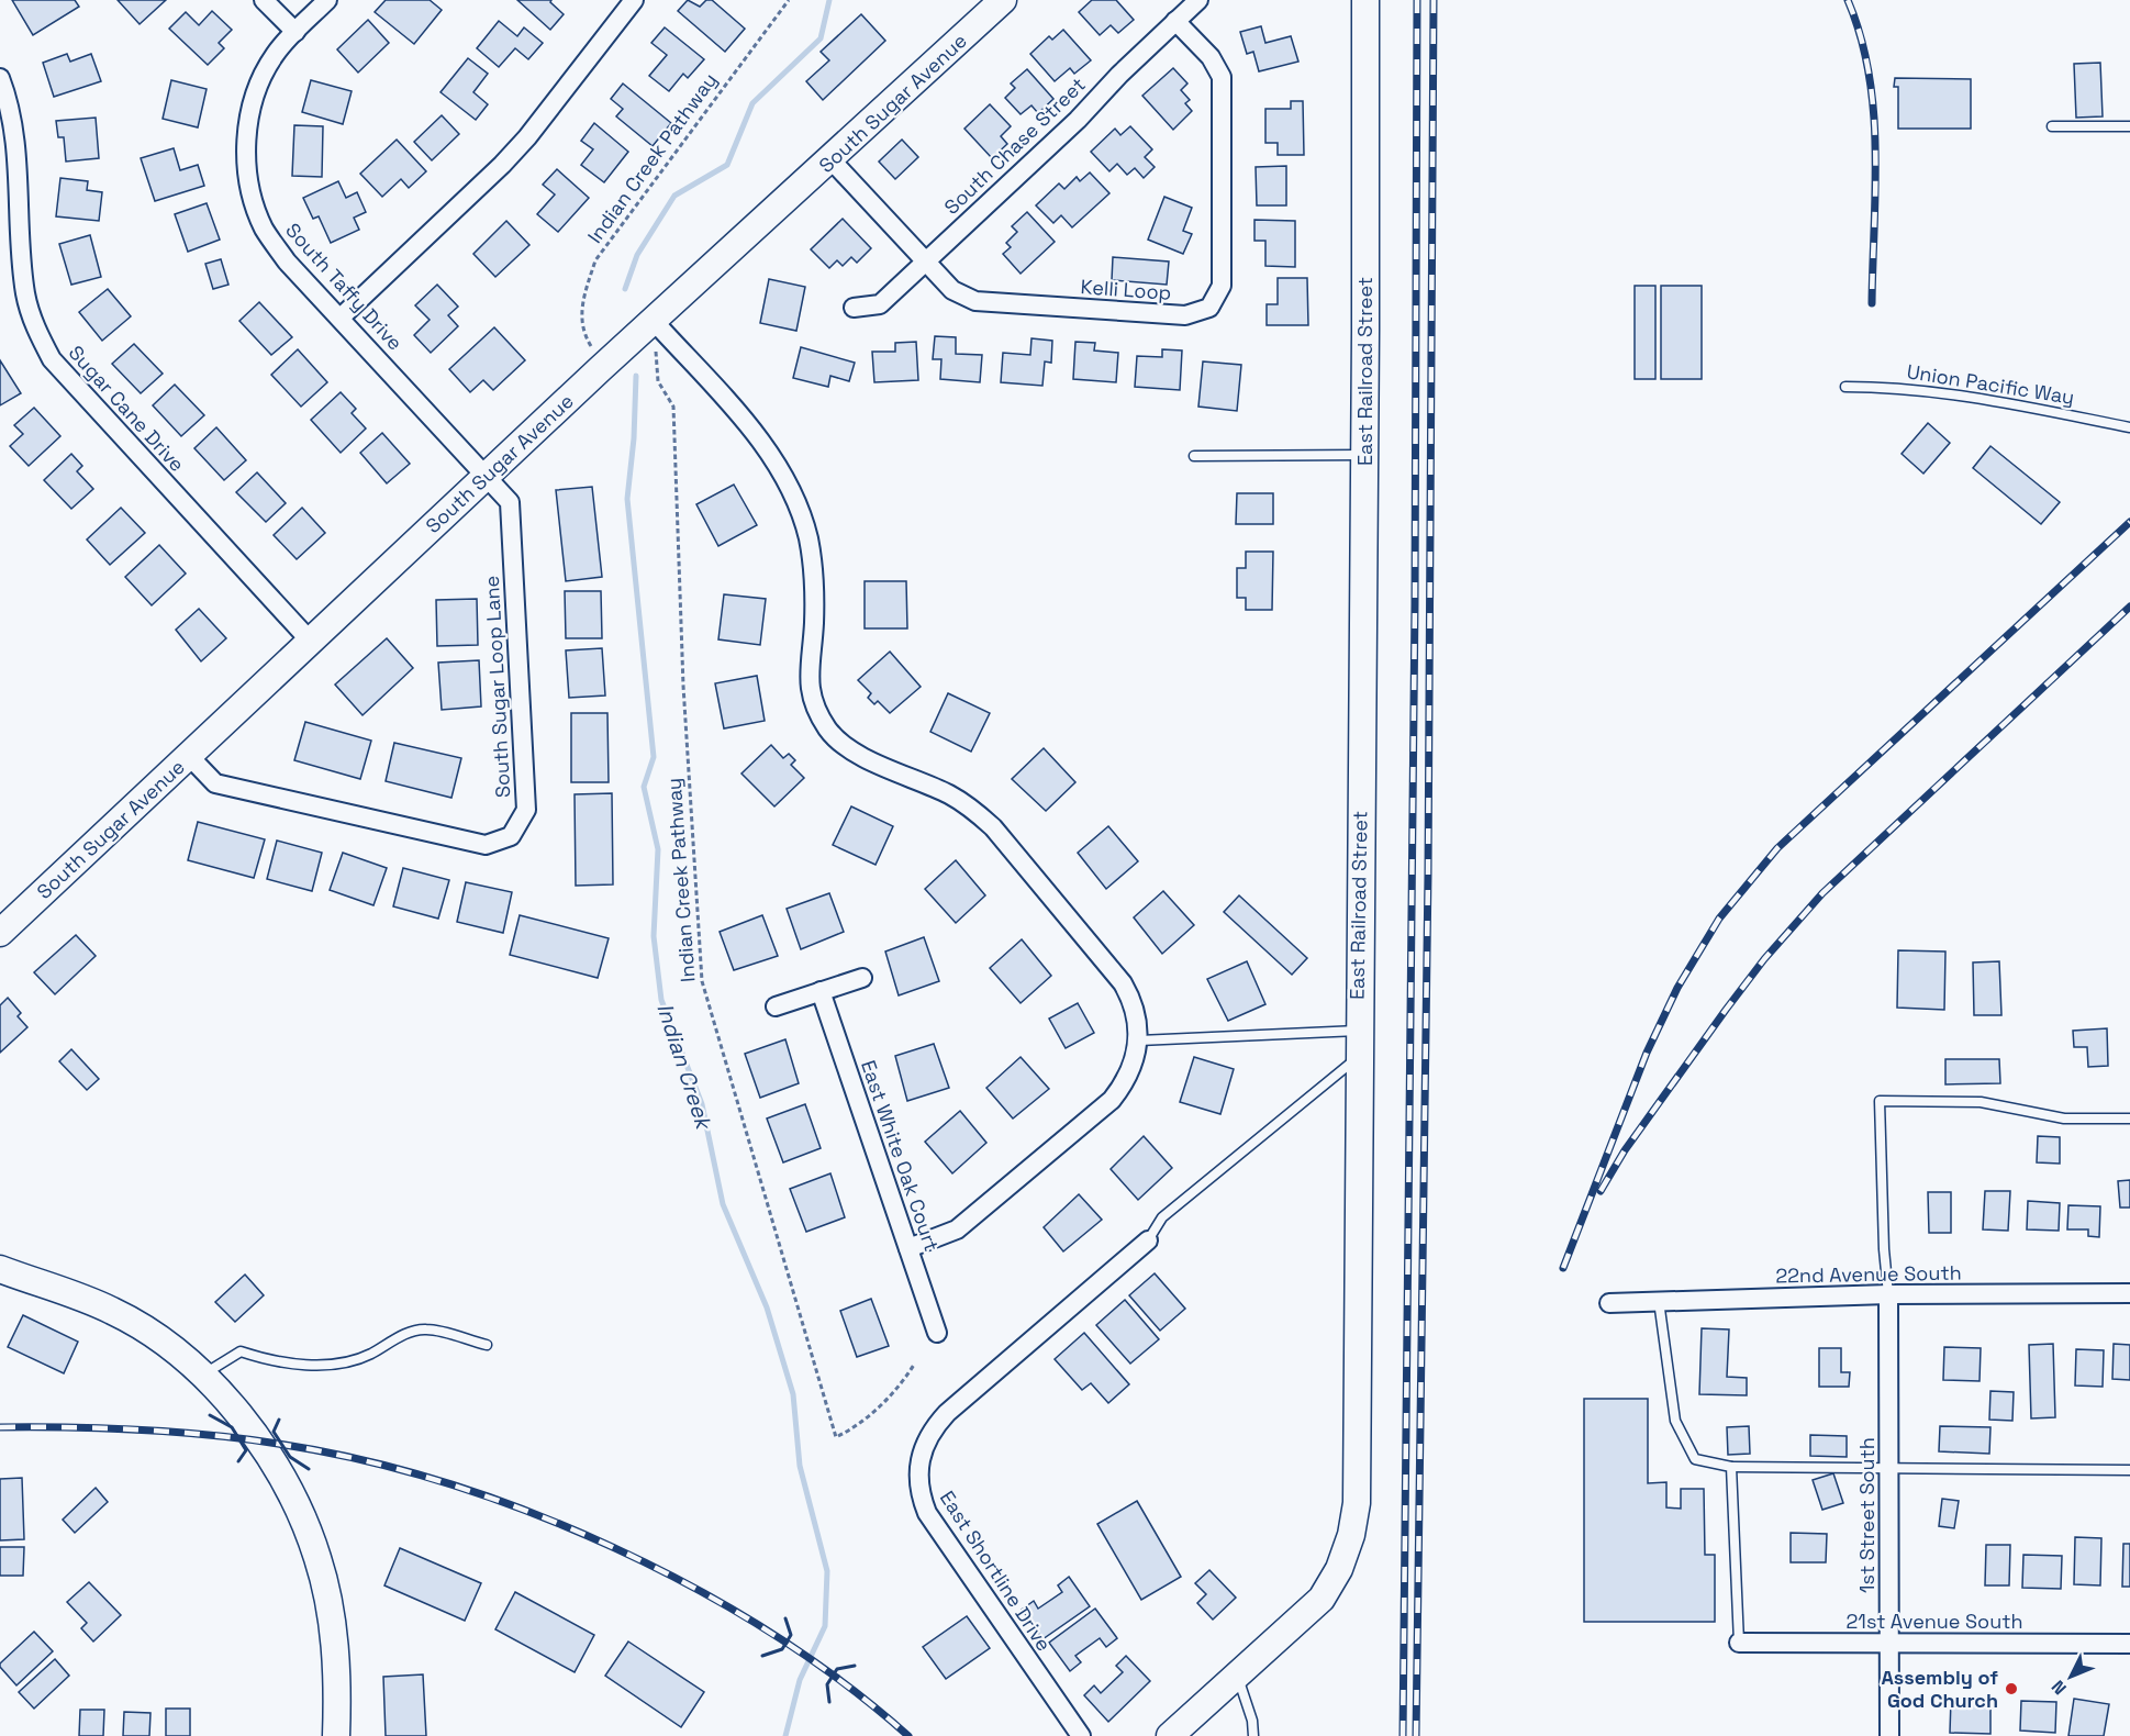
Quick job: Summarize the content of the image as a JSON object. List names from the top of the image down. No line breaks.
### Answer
{"streets":{"street":["South Sugar Avenue","South Chase Street","South Taffy Drive","Kelli Loop","East Railroad Street","Sugar Cane Drive","South Sugar Loop Lane","East White Oak Court","22nd Avenue South","1st Street South","East Shortline Drive","21st Avenue South"],"lane":["Union Pacific Way"],"path":["Indian Creek Pathway"]},"crossings":[["South Sugar Avenue","Indian Creek Pathway"],["South Sugar Avenue","South Taffy Drive"],["South Sugar Avenue","Kelli Loop"],["South Sugar Avenue","Sugar Cane Drive"],["South Sugar Avenue","South Sugar Loop Lane"],["South Chase Street","Kelli Loop"],["South Taffy Drive","South Sugar Loop Lane"],["22nd Avenue South","1st Street South"],["1st Street South","21st Avenue South"]],"water":["Indian Creek"],"places":["Assembly of God Church"],"north":"bottom left"}
